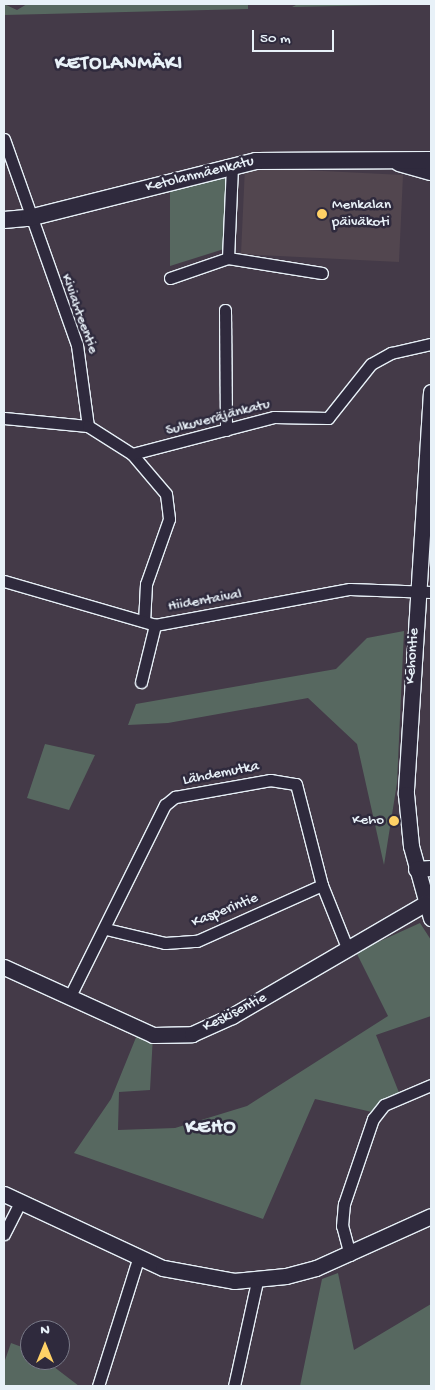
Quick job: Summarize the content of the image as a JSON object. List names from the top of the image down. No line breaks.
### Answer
{"streets":{"main road":["Ketolanmäenkatu"],"street":["Kiviahteentie","Sulkuveräjänkatu","Hiidentaival","Kehontie","Lähdemutka","Kasperintie","Keskisentie"]},"crossings":[["Ketolanmäenkatu","Kiviahteentie"],["Hiidentaival","Kehontie"],["Kehontie","Keskisentie"],["Lähdemutka","Kasperintie"],["Lähdemutka","Keskisentie"]],"districts":["KETOLANMÄKI","KEHO"],"places":["Menkalan päiväkoti","Keho"],"scale_bar":"50 m","north":"top"}
